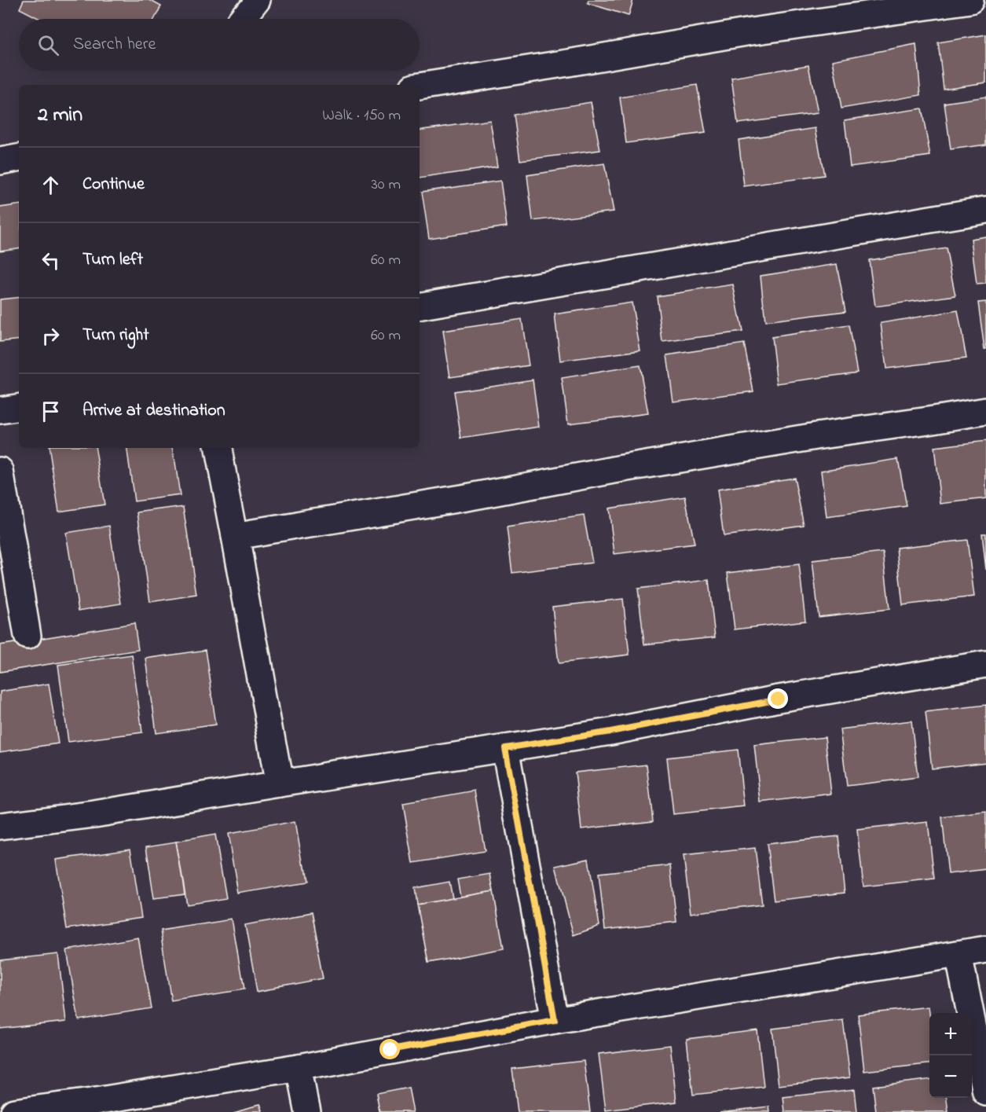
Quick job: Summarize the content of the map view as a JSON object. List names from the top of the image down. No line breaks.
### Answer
{"page":{"search":"Search here","heading":["2 min","Walk · 150 m"],"list":[["Continue","30 m"],["Turn left","60 m"],["Turn right","60 m"],"Arrive at destination"],"map_buttons":["+","−"]}}
